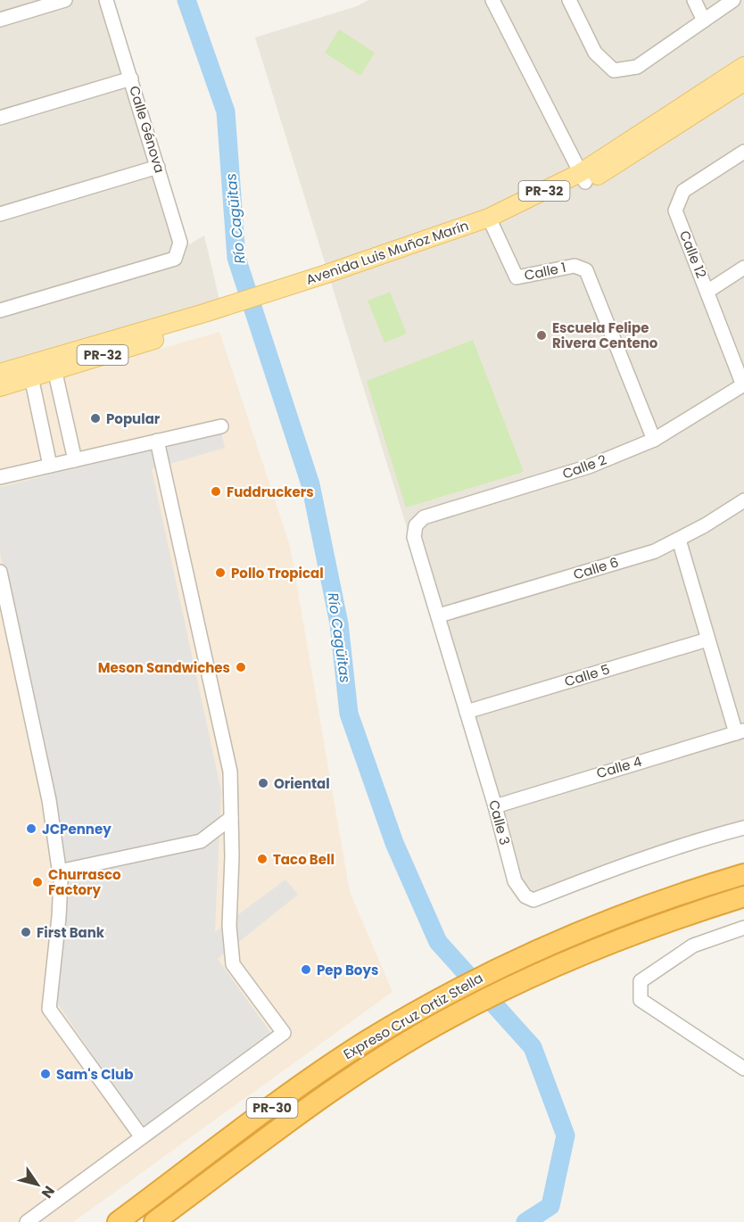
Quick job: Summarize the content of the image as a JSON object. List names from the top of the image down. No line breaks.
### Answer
{"streets":{"highway":["Expreso Cruz Ortiz Stella","PR-30"],"main road":["PR-32","Avenida Luis Muñoz Marín"],"street":["Calle Génova","Calle 12","Calle 1","Calle 2","Calle 6","Calle 5","Calle 4","Calle 3"]},"crossings":[["Avenida Luis Muñoz Marín","Calle 1"],["Calle 12","Calle 2"],["Calle 1","Calle 2"],["Calle 2","Calle 3"],["Calle 6","Calle 3"],["Calle 5","Calle 3"],["Calle 4","Calle 3"]],"water":["Río Cagüitas"],"places":["Escuela Felipe Rivera Centeno","Popular","Fuddruckers","Pollo Tropical","Meson Sandwiches","Oriental","JCPenney","Taco Bell","Churrasco Factory","First Bank","Pep Boys","Sam's Club"],"north":"bottom right"}
